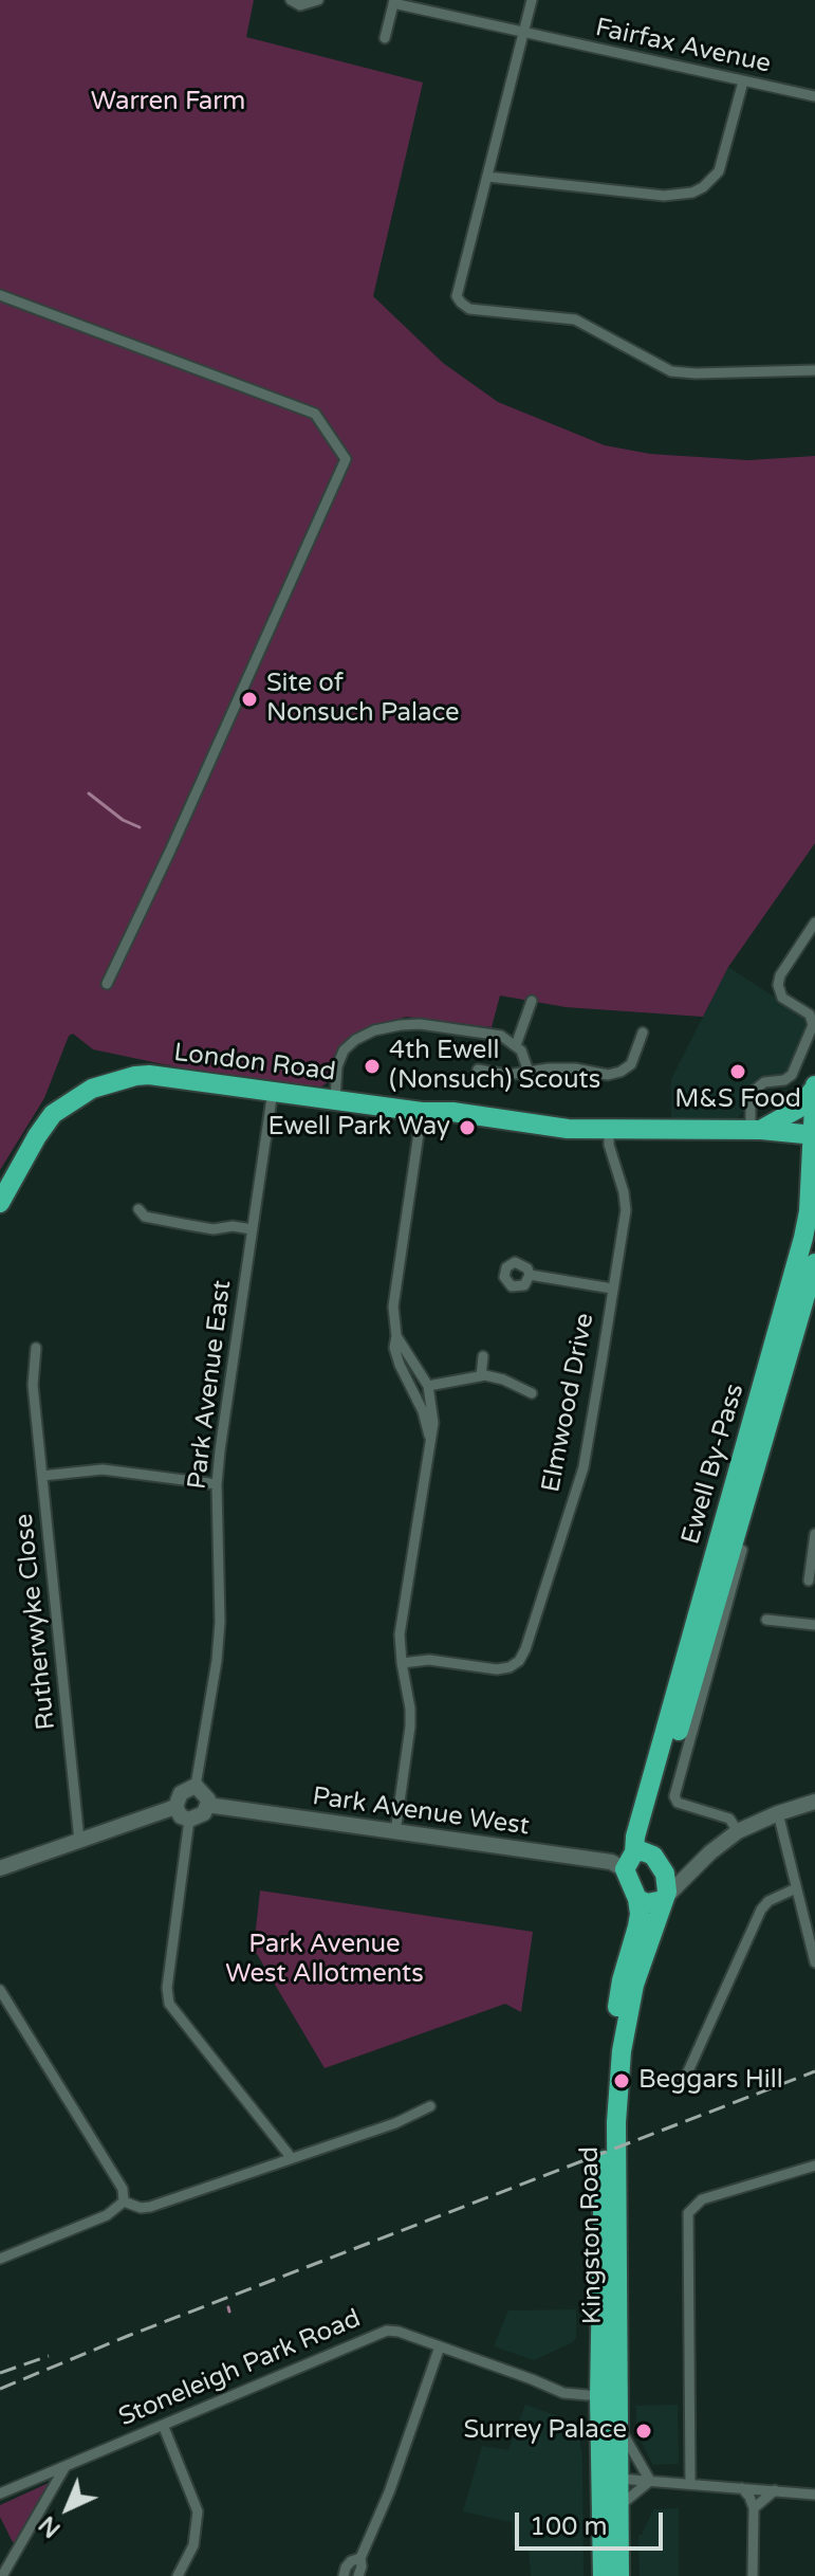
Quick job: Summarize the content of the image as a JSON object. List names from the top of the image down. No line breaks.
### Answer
{"streets":{"highway":["London Road","Ewell By-Pass","Kingston Road"],"street":["Fairfax Avenue","Park Avenue East","Elmwood Drive","Rutherwyke Close","Park Avenue West","Stoneleigh Park Road"]},"crossings":[["London Road","Park Avenue East"],["London Road","Elmwood Drive"],["London Road","Ewell By-Pass"],["Park Avenue East","Park Avenue West"],["Ewell By-Pass","Park Avenue West"],["Kingston Road","Stoneleigh Park Road"]],"parks":["Warren Farm","Park Avenue West Allotments"],"places":["Site of Nonsuch Palace","4th Ewell (Nonsuch) Scouts","M&S Food","Ewell Park Way","Beggars Hill","Surrey Palace"],"scale_bar":"100 m","north":"bottom left"}
